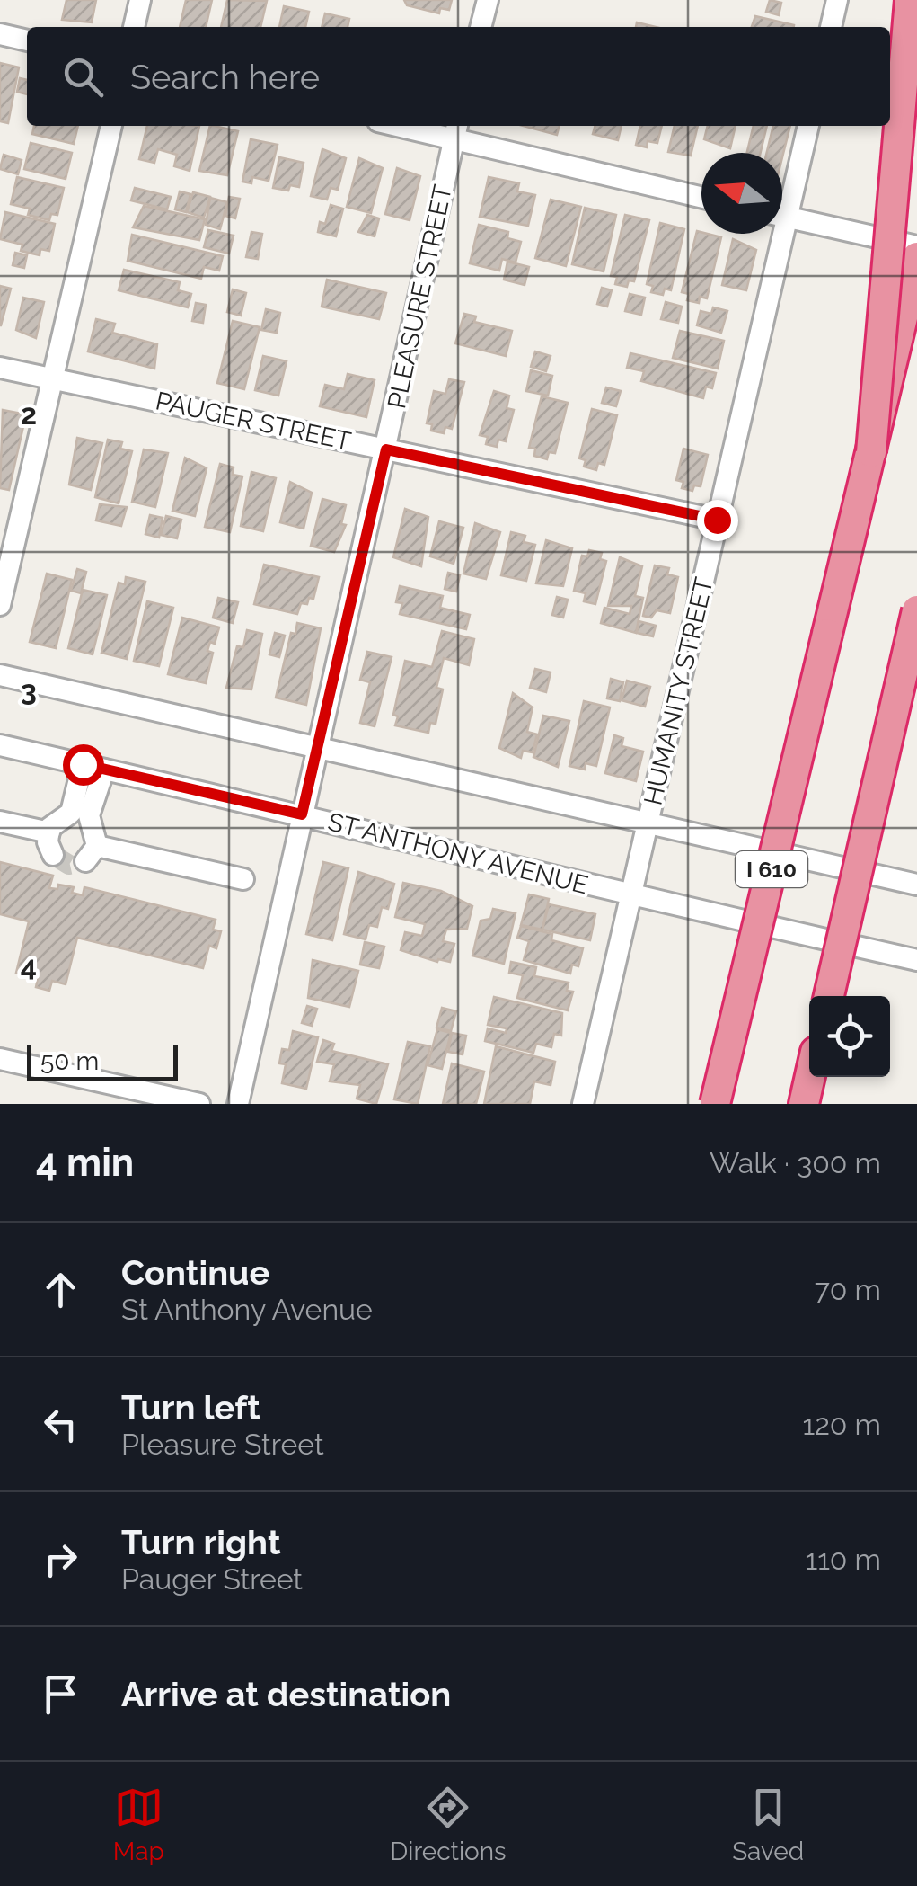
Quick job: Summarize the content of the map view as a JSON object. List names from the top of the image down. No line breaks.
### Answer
{"streets":{"highway":["I 610"],"street":["PLEASURE STREET","PAUGER STREET","HUMANITY STREET","ST ANTHONY AVENUE"]},"crossings":[["PLEASURE STREET","PAUGER STREET"],["PLEASURE STREET","ST ANTHONY AVENUE"],["PAUGER STREET","HUMANITY STREET"],["HUMANITY STREET","ST ANTHONY AVENUE"]],"scale_bar":"50 m","north":"left","page":{"search":"Search here","scale":"50 m","heading":["4 min","Walk · 300 m"],"list":[["Continue","St Anthony Avenue","70 m"],["Turn left","Pleasure Street","120 m"],["Turn right","Pauger Street","110 m"],"Arrive at destination"],"nav":["Map","Directions","Saved"]},"grid":{"rows":["2","3","4"]}}
